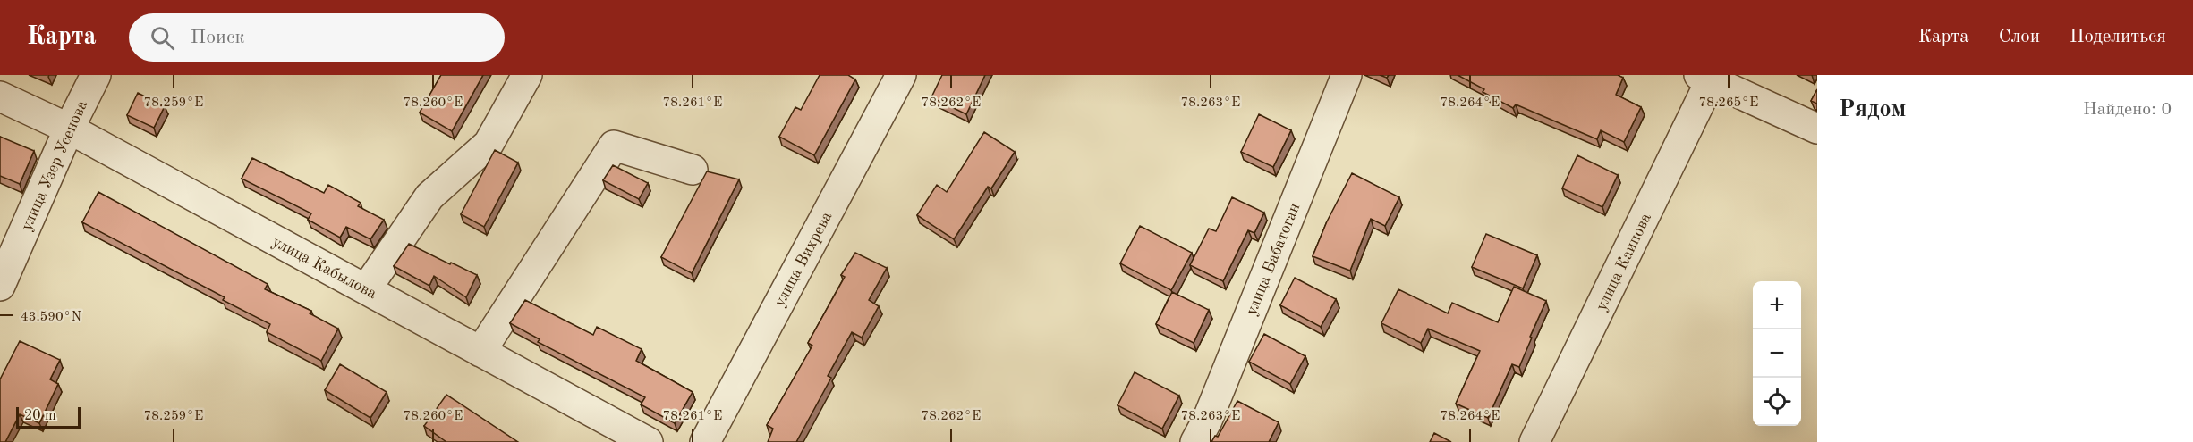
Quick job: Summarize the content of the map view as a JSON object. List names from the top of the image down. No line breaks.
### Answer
{"streets":{"street":["улица Узер Усенова","улица Вихрева","улица Бабатоган","улица Каипова","улица Кабылова"]},"crossings":[["улица Узер Усенова","улица Кабылова"]],"scale_bar":"20 m","page":{"header":"Карта","search":"Поиск","nav":["Карта","Слои","Поделиться"],"heading":["Рядом","Найдено: 0"],"map_buttons":["+","−"],"scale":"20 m"},"coordinates":["78.259°E","78.260°E","78.261°E","78.262°E","78.263°E","78.264°E","78.265°E","43.590°N"]}
